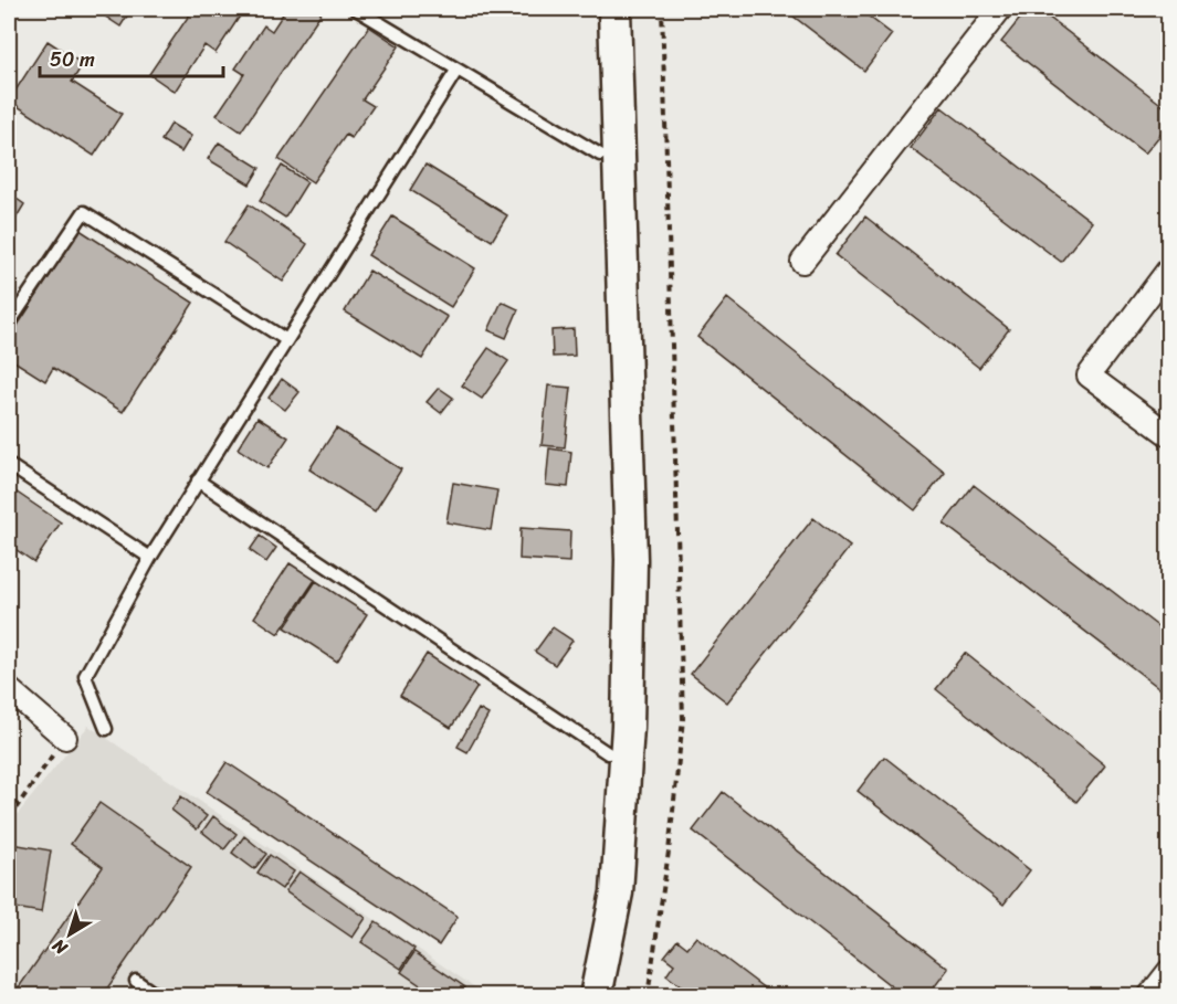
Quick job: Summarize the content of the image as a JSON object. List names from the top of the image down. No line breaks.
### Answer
{"scale_bar":"50 m","north":"bottom left"}
